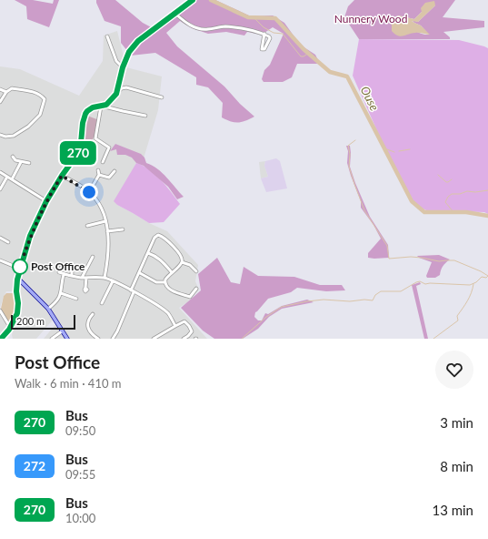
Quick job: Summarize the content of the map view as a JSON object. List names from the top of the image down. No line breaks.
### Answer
{"water":["Ouse"],"parks":["Nunnery Wood"],"places":["Post Office"],"lines":["bus line 270"],"scale_bar":"200 m","page":{"on_map":"270","scale":"200 m","heading":["Post Office","Walk · 6 min · 410 m"],"list":[{"mark":"270","name":"Bus","note":"09:50","value":"3 min"},{"mark":"272","name":"Bus","note":"09:55","value":"8 min"},{"mark":"270","name":"Bus","note":"10:00","value":"13 min"}]}}
